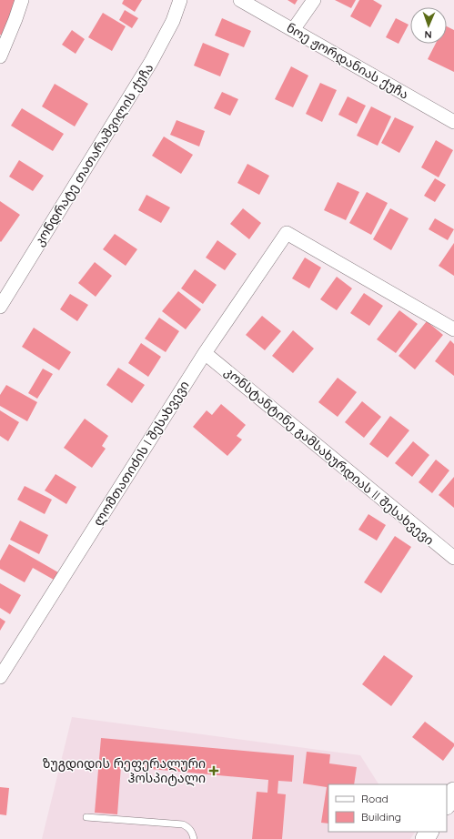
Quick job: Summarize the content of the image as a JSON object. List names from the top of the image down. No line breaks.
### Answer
{"streets":{"street":["ნოე ჟორდანიას ქუჩა","კონდრატე თათარაშვილის ქუჩა","ლომთათიძის I შესახვევი","კონსტანტინე გამსახურდიას II შესახვევი"]},"crossings":[["ლომთათიძის I შესახვევი","კონსტანტინე გამსახურდიას II შესახვევი"]],"places":{"health":["ზუგდიდის რეფერალური ჰოსპიტალი"]},"legend":["Road","Building"],"north":"bottom"}
